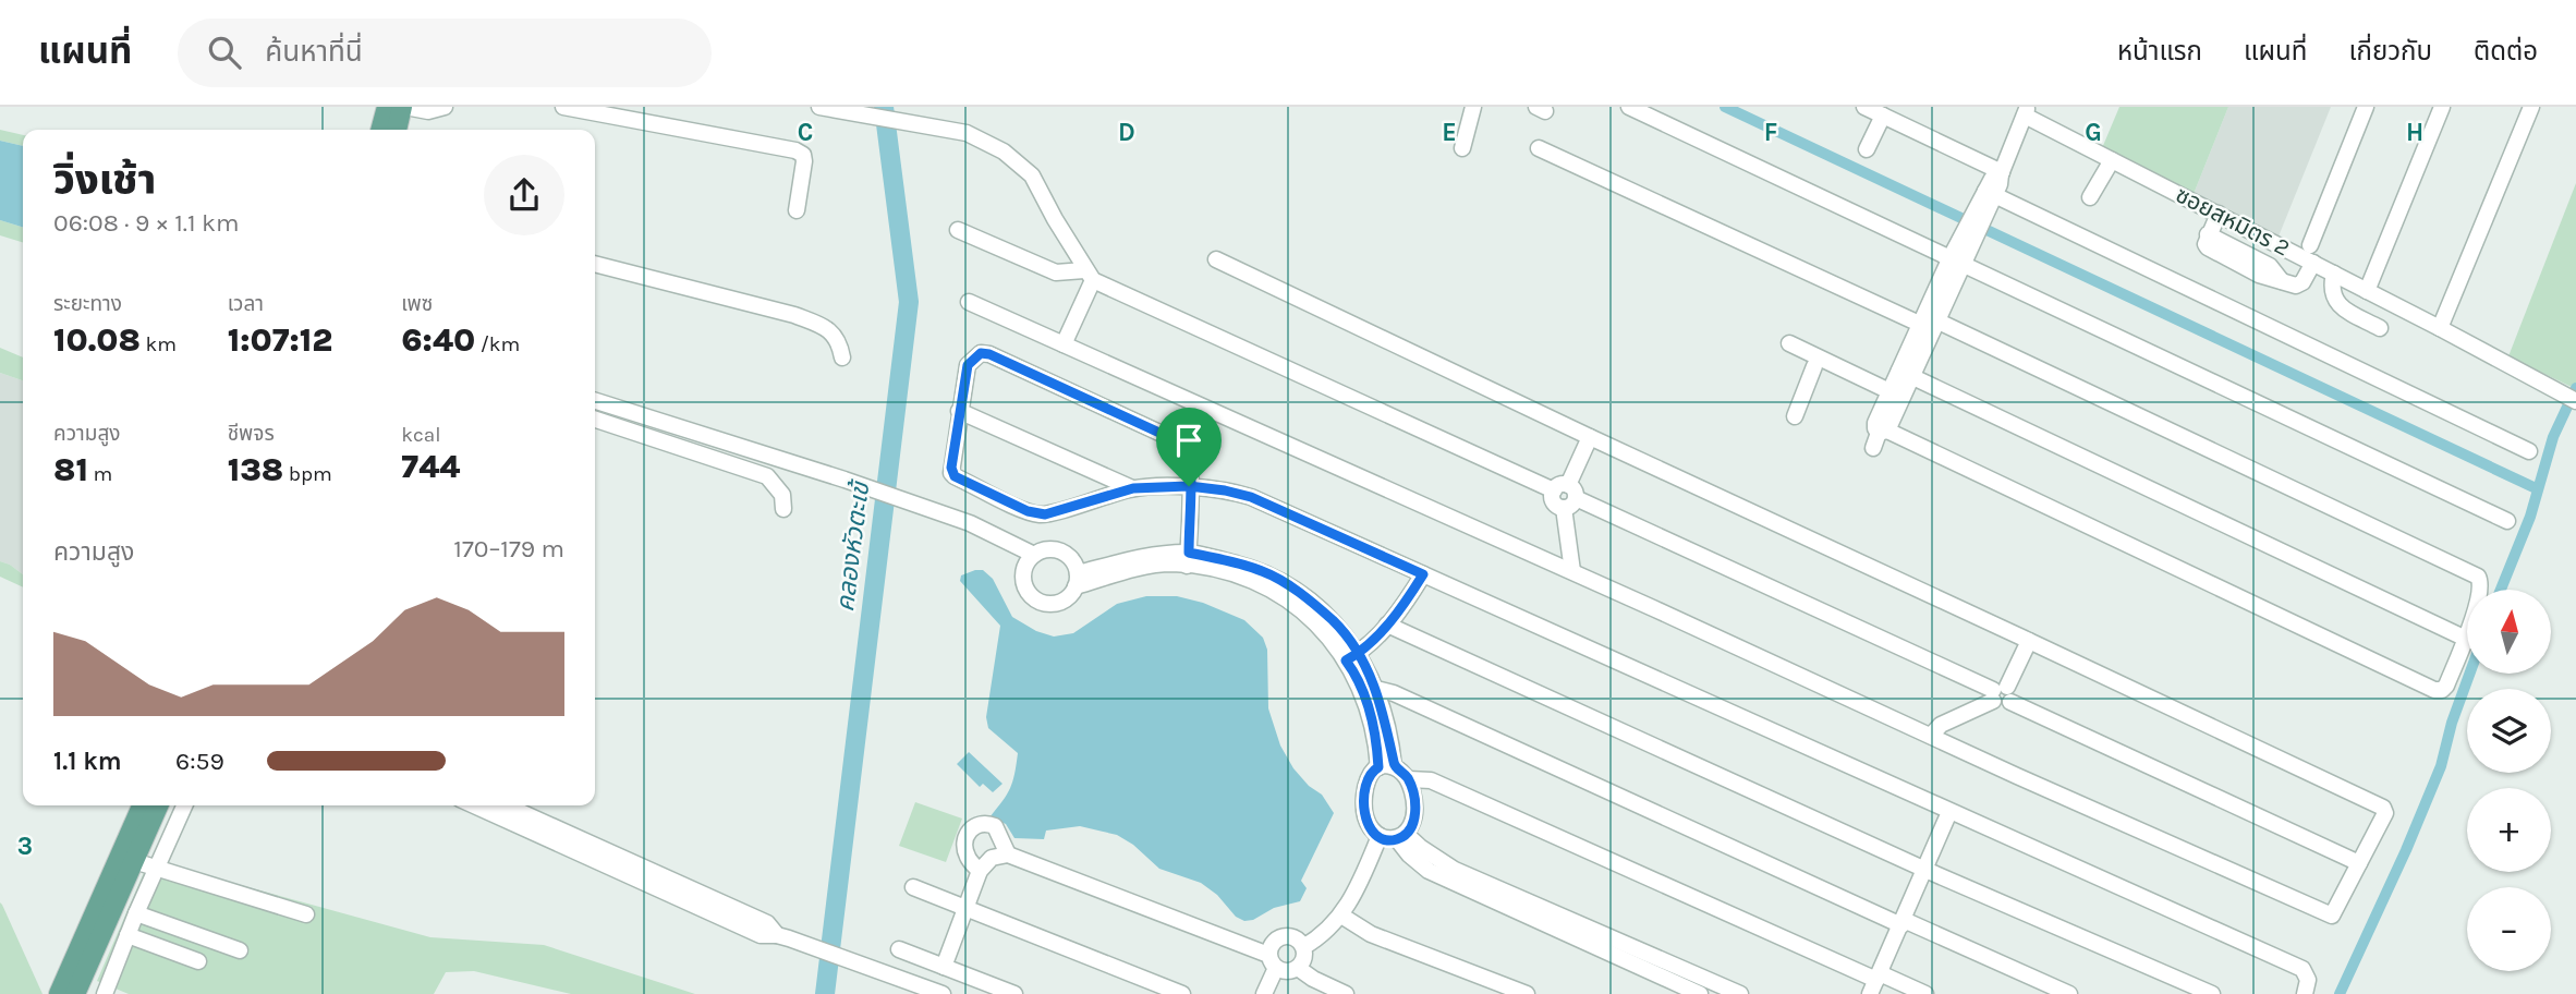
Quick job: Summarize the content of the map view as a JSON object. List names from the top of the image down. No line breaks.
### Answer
{"streets":{"street":["ซอยสหมิตร 2"]},"water":["คลองหัวตะเข้"],"north":"top","page":{"header":"แผนที่","search":"ค้นหาที่นี่","nav":["หน้าแรก","แผนที่","เกี่ยวกับ","ติดต่อ"],"heading":["วิ่งเช้า","06:08 · 9 × 1.1 km"],"stats":[["ระยะทาง","10.08 km"],["เวลา","1:07:12"],["เพซ","6:40 /km"],["ความสูง","81 m"],["ชีพจร","138 bpm"],["kcal","744"]],"chart":["ความสูง","170–179 m"],"map_buttons":["+","−"],"list":[{"name":"1.1 km","note":"6:59"}]},"grid":{"columns":["C","D","E","F","G","H"],"rows":["3"]}}
